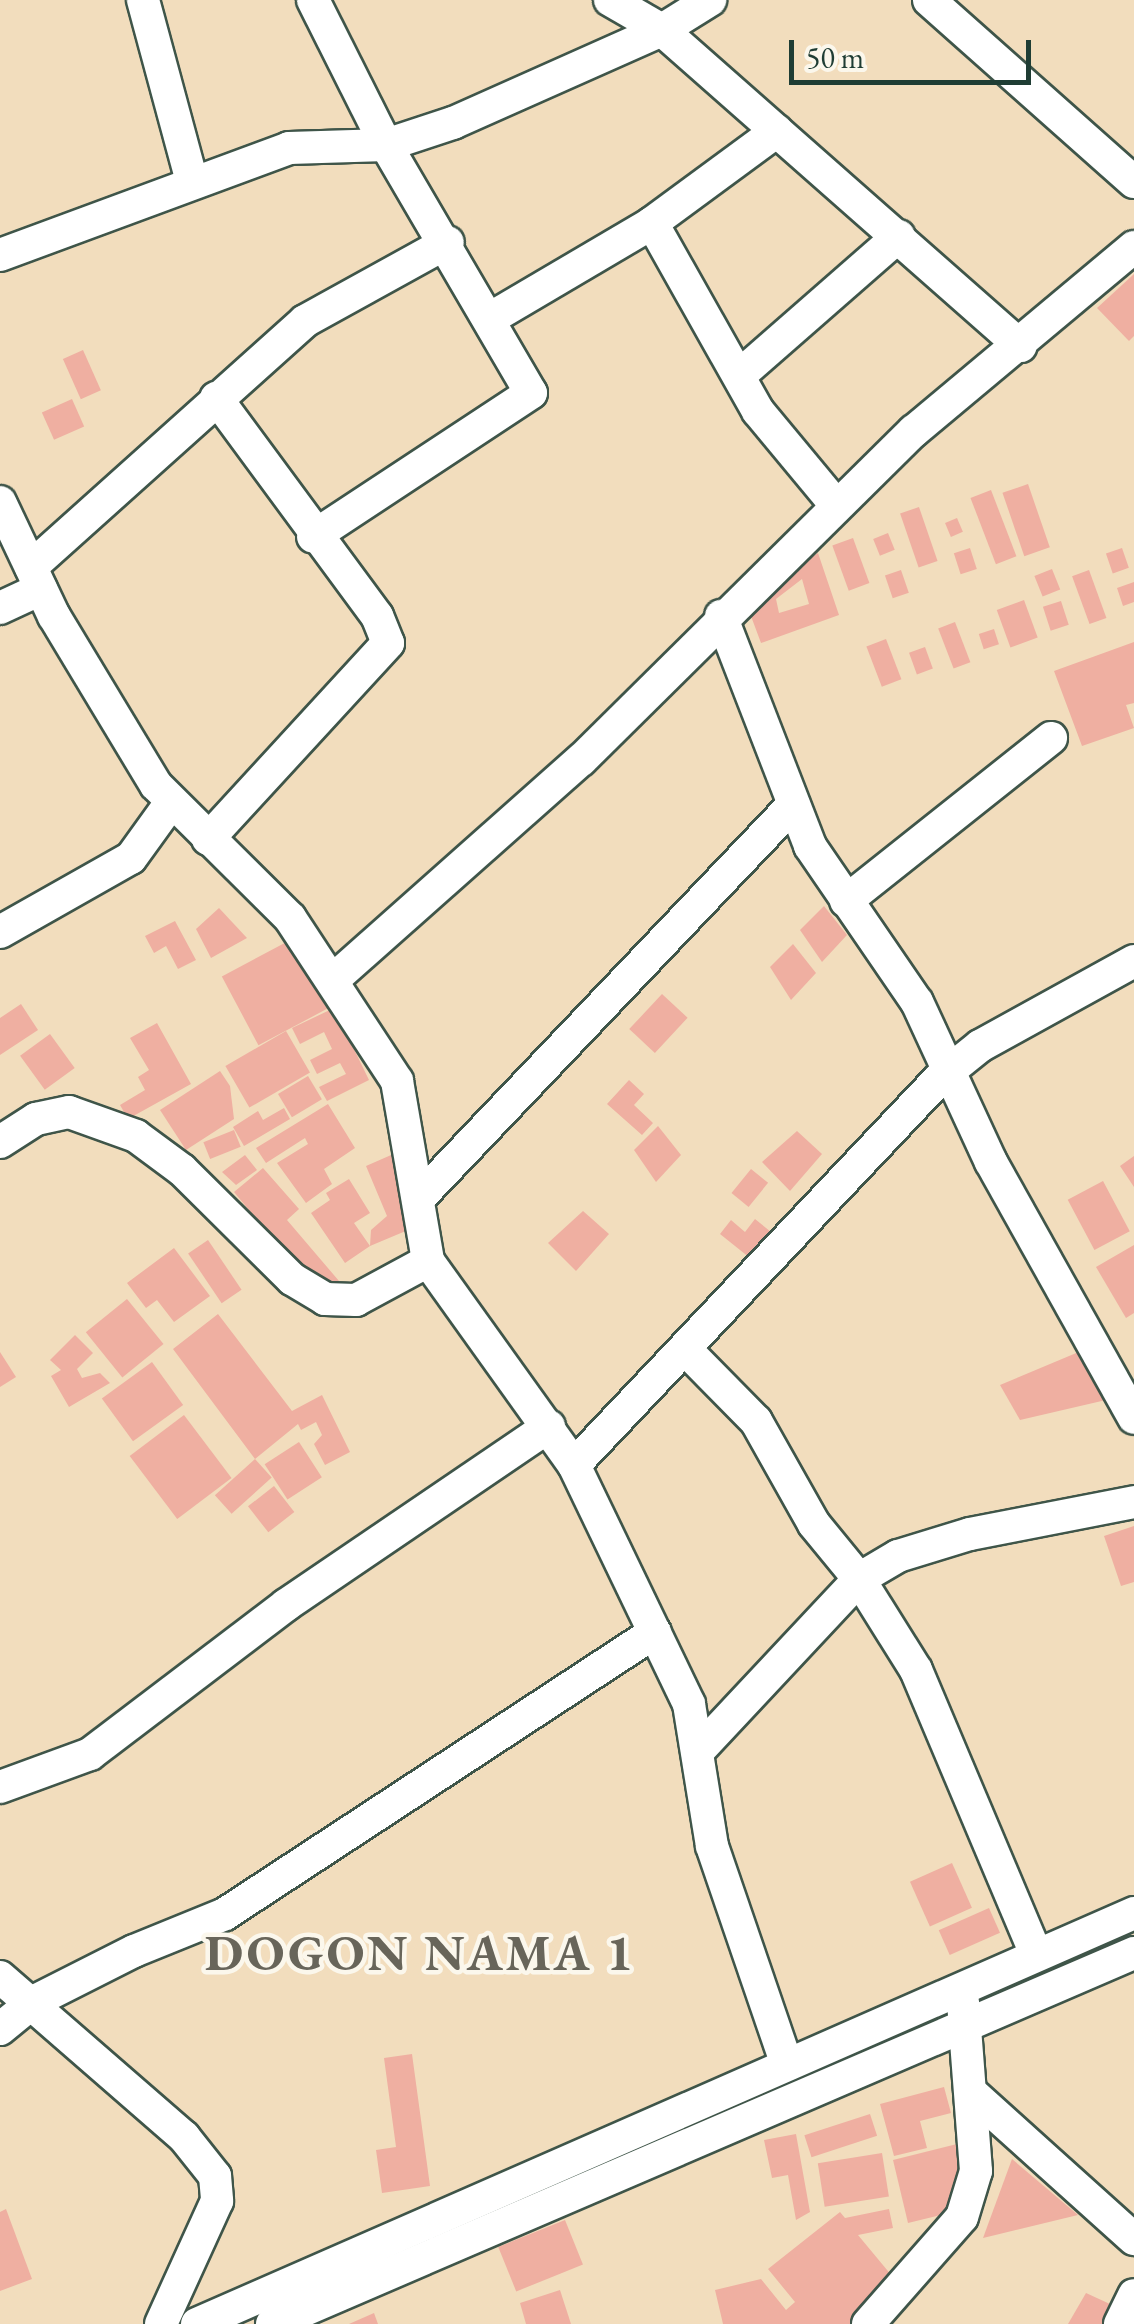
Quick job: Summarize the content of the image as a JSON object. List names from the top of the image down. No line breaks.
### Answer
{"districts":["DOGON NAMA 1"],"scale_bar":"50 m"}
